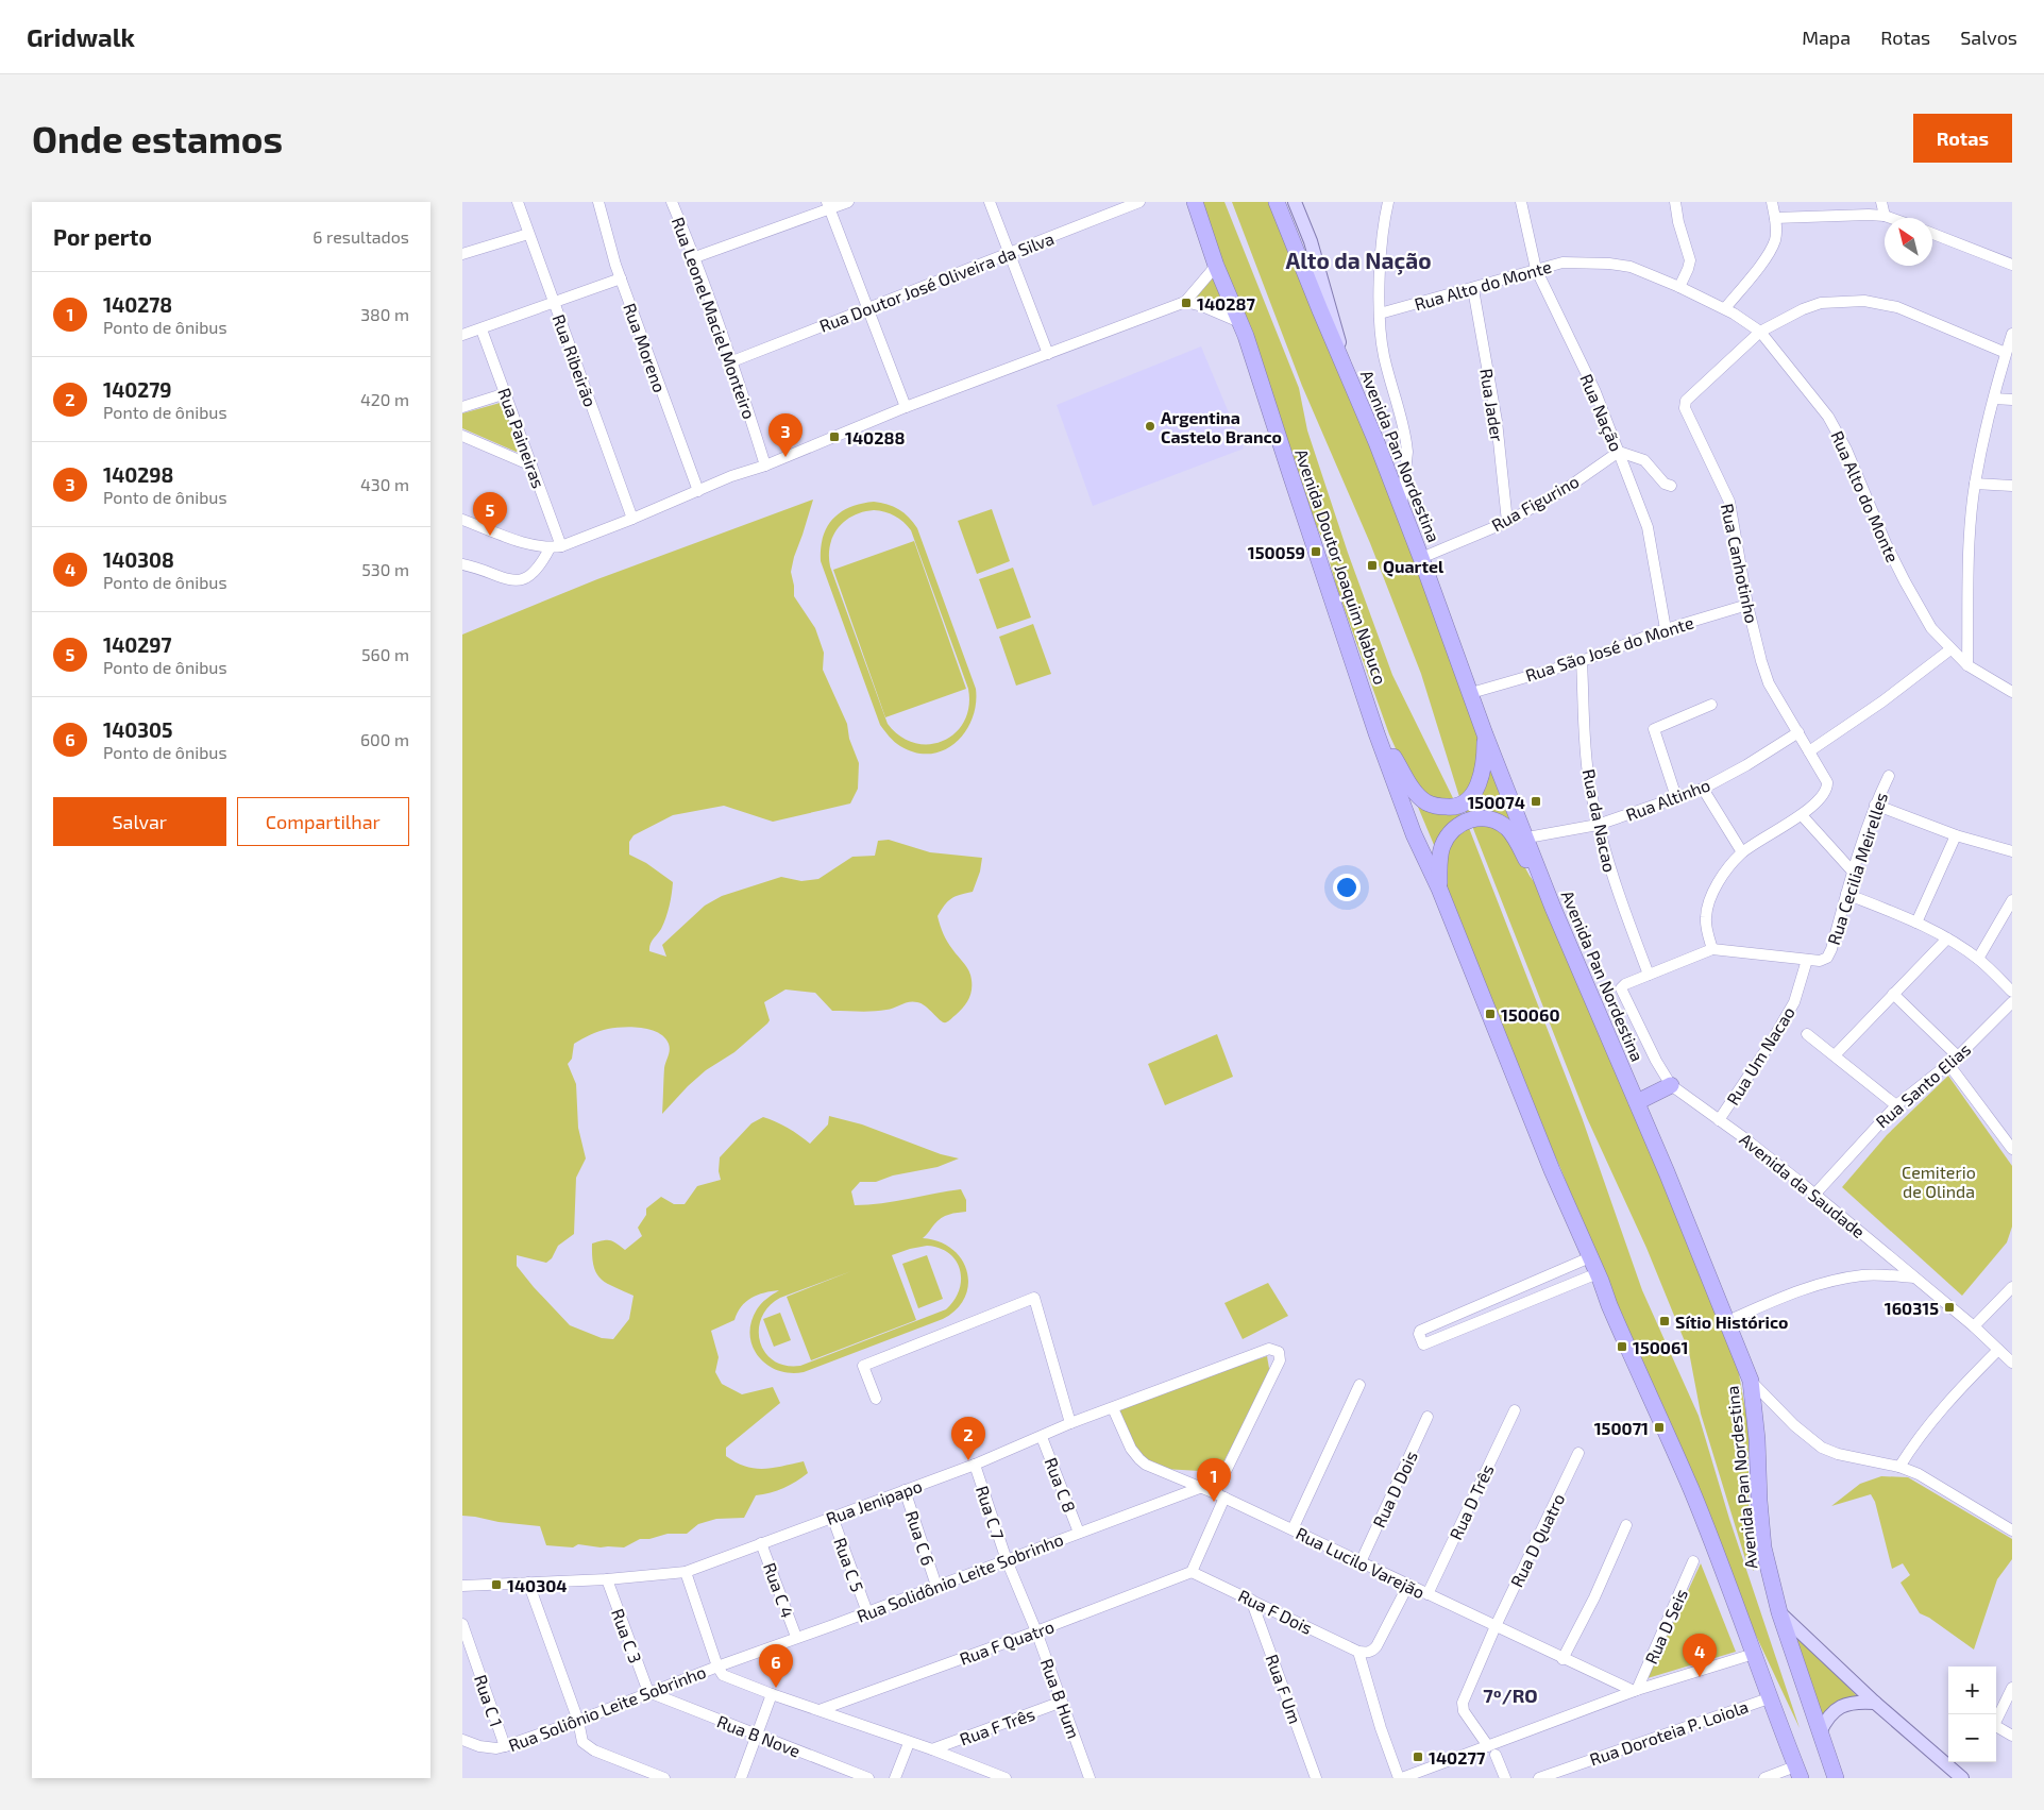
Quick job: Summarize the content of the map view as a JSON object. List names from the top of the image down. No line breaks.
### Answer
{"streets":{"highway":["Avenida Pan Nordestina","Avenida Doutor Joaquim Nabuco"],"street":["Rua Doutor José Oliveira da Silva","Rua Alto do Monte","Rua Leonel Maciel Monteiro","Rua Moreno","Rua Ribeirão","Rua Jader","Rua Nação","Rua Paineiras","Rua Figurino","Rua Canhotinho","Rua São José do Monte","Rua Altinho","Rua da Nacao","Rua Cecilia Meirelles","Rua Um Nacao","Rua Santo Elias","Avenida da Saudade","Rua C 8","Rua D Dois","Rua Jenipapo","Rua D Três","Rua C 7","Rua C 6","Rua D Quatro","Rua Lucilo Varejão","Rua C 5","Rua Solidônio Leite Sobrinho","Rua C 4","Rua F Dois","Rua D Seis","Rua C 3","Rua F Quatro","Rua F Um","Rua B Hum","Rua C 1","Rua Soliônio Leite Sobrinho","Rua F Três","Rua Doroteia P. Loiola","Rua B Nove"]},"crossings":[["Rua Doutor José Oliveira da Silva","Rua Leonel Maciel Monteiro"],["Rua Alto do Monte","Rua Jader"],["Rua Alto do Monte","Rua Nação"],["Rua Alto do Monte","Rua Canhotinho"],["Rua Jader","Rua Figurino"],["Rua Nação","Rua Figurino"],["Rua Nação","Rua São José do Monte"],["Avenida Pan Nordestina","Rua Figurino"],["Avenida Pan Nordestina","Avenida Doutor Joaquim Nabuco"],["Avenida Pan Nordestina","Rua São José do Monte"],["Avenida Pan Nordestina","Rua Altinho"],["Avenida Pan Nordestina","Rua Doroteia P. Loiola"],["Rua Canhotinho","Rua São José do Monte"],["Rua Canhotinho","Rua Altinho"],["Rua Canhotinho","Rua Cecilia Meirelles"],["Rua Canhotinho","Rua Um Nacao"],["Rua São José do Monte","Rua da Nacao"],["Rua Altinho","Rua da Nacao"],["Rua da Nacao","Avenida da Saudade"],["Rua Cecilia Meirelles","Rua Um Nacao"],["Rua Um Nacao","Avenida da Saudade"],["Rua Santo Elias","Avenida da Saudade"],["Rua C 8","Rua Jenipapo"],["Rua C 8","Rua Solidônio Leite Sobrinho"],["Rua D Dois","Rua Lucilo Varejão"],["Rua Jenipapo","Rua C 7"],["Rua Jenipapo","Rua C 6"],["Rua Jenipapo","Rua Lucilo Varejão"],["Rua Jenipapo","Rua C 5"],["Rua Jenipapo","Rua C 4"],["Rua Jenipapo","Rua C 3"],["Rua D Três","Rua Lucilo Varejão"],["Rua C 7","Rua Solidônio Leite Sobrinho"],["Rua C 7","Rua B Hum"],["Rua C 6","Rua Solidônio Leite Sobrinho"],["Rua D Quatro","Rua Lucilo Varejão"],["Rua Lucilo Varejão","Rua Solidônio Leite Sobrinho"],["Rua Lucilo Varejão","Rua D Seis"],["Rua C 5","Rua Solidônio Leite Sobrinho"],["Rua Solidônio Leite Sobrinho","Rua C 4"],["Rua Solidônio Leite Sobrinho","Rua B Hum"],["Rua Solidônio Leite Sobrinho","Rua Soliônio Leite Sobrinho"],["Rua F Dois","Rua F Quatro"],["Rua F Dois","Rua F Um"],["Rua C 3","Rua Soliônio Leite Sobrinho"],["Rua C 3","Rua B Nove"],["Rua F Quatro","Rua B Hum"],["Rua B Hum","Rua F Três"],["Rua C 1","Rua Soliônio Leite Sobrinho"],["Rua Soliônio Leite Sobrinho","Rua B Nove"]],"districts":["Alto da Nação","7º/RO"],"parks":["Cemiterio de Olinda"],"places":{"transit":["140287","140288","150059","Quartel","150074","150060","160315","Sítio Histórico","150061","150071","140304","140277"],"other":["Argentina Castelo Branco"]},"north":"top left","page":{"header":"Gridwalk","nav":["Mapa","Rotas","Salvos"],"buttons":["Rotas",["Salvar","Compartilhar"]],"title":"Onde estamos","heading":["Por perto","6 resultados"],"list":[{"mark":"1","name":"140278","note":"Ponto de ônibus","value":"380 m"},{"mark":"2","name":"140279","note":"Ponto de ônibus","value":"420 m"},{"mark":"3","name":"140298","note":"Ponto de ônibus","value":"430 m"},{"mark":"4","name":"140308","note":"Ponto de ônibus","value":"530 m"},{"mark":"5","name":"140297","note":"Ponto de ônibus","value":"560 m"},{"mark":"6","name":"140305","note":"Ponto de ônibus","value":"600 m"}],"pins":["3","5","2","1","4","6"],"map_buttons":["+","−"]}}
